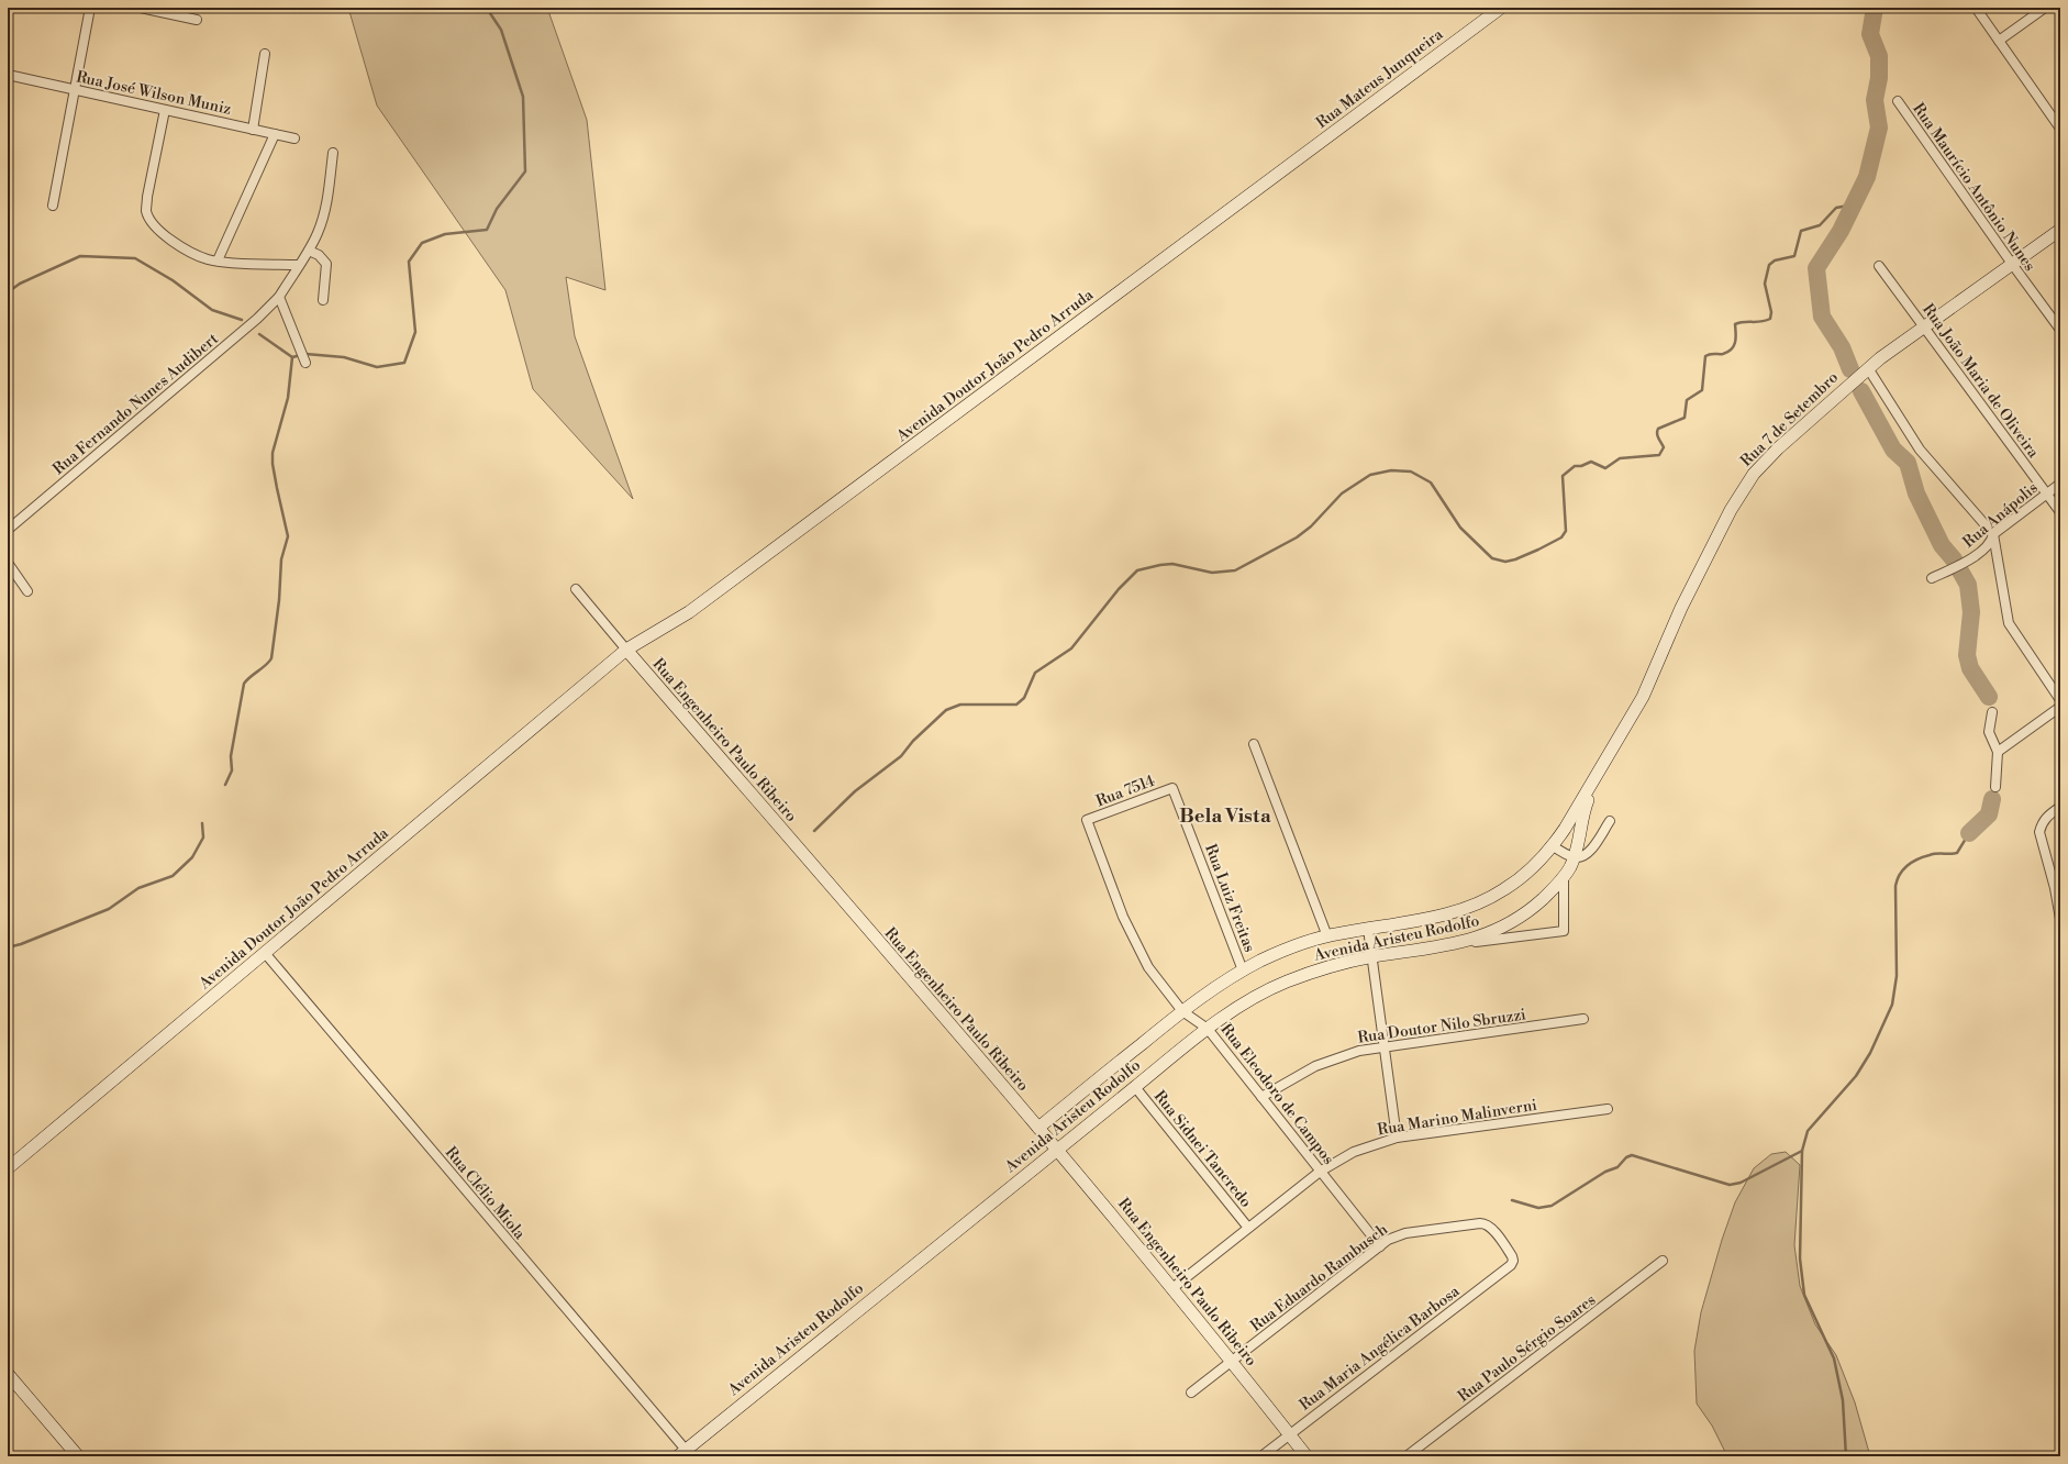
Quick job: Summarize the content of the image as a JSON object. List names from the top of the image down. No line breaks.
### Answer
{"streets":{"street":["Rua Mateus Junqueira","Rua José Wilson Muniz","Rua Maurício Antônio Nunes","Avenida Doutor João Pedro Arruda","Rua João Maria de Oliveira","Rua Fernando Nunes Audibert","Rua 7 de Setembro","Rua Anápolis","Rua Engenheiro Paulo Ribeiro","Rua 7514","Rua Luiz Freitas","Avenida Aristeu Rodolfo","Rua Doutor Nilo Sbruzzi","Rua Eleodoro de Campos","Rua Marino Malinverni","Rua Sidnei Tancredo","Rua Clélio Miola","Rua Eduardo Rambusch","Rua Maria Angélica Barbosa","Rua Paulo Sérgio Soares"]},"crossings":[["Rua Mateus Junqueira","Avenida Doutor João Pedro Arruda"],["Rua Maurício Antônio Nunes","Rua 7 de Setembro"],["Avenida Doutor João Pedro Arruda","Rua Engenheiro Paulo Ribeiro"],["Avenida Doutor João Pedro Arruda","Rua Clélio Miola"],["Rua João Maria de Oliveira","Rua 7 de Setembro"],["Rua João Maria de Oliveira","Rua Anápolis"],["Rua 7 de Setembro","Avenida Aristeu Rodolfo"],["Rua Engenheiro Paulo Ribeiro","Avenida Aristeu Rodolfo"],["Rua Engenheiro Paulo Ribeiro","Rua Marino Malinverni"],["Rua Engenheiro Paulo Ribeiro","Rua Eduardo Rambusch"],["Rua Engenheiro Paulo Ribeiro","Rua Maria Angélica Barbosa"],["Rua 7514","Rua Luiz Freitas"],["Rua 7514","Rua Eleodoro de Campos"],["Rua Luiz Freitas","Avenida Aristeu Rodolfo"],["Avenida Aristeu Rodolfo","Rua Eleodoro de Campos"],["Avenida Aristeu Rodolfo","Rua Sidnei Tancredo"],["Avenida Aristeu Rodolfo","Rua Clélio Miola"],["Rua Doutor Nilo Sbruzzi","Rua Eleodoro de Campos"],["Rua Eleodoro de Campos","Rua Marino Malinverni"],["Rua Eleodoro de Campos","Rua Eduardo Rambusch"],["Rua Marino Malinverni","Rua Sidnei Tancredo"],["Rua Eduardo Rambusch","Rua Maria Angélica Barbosa"]],"districts":["Bela Vista"]}
